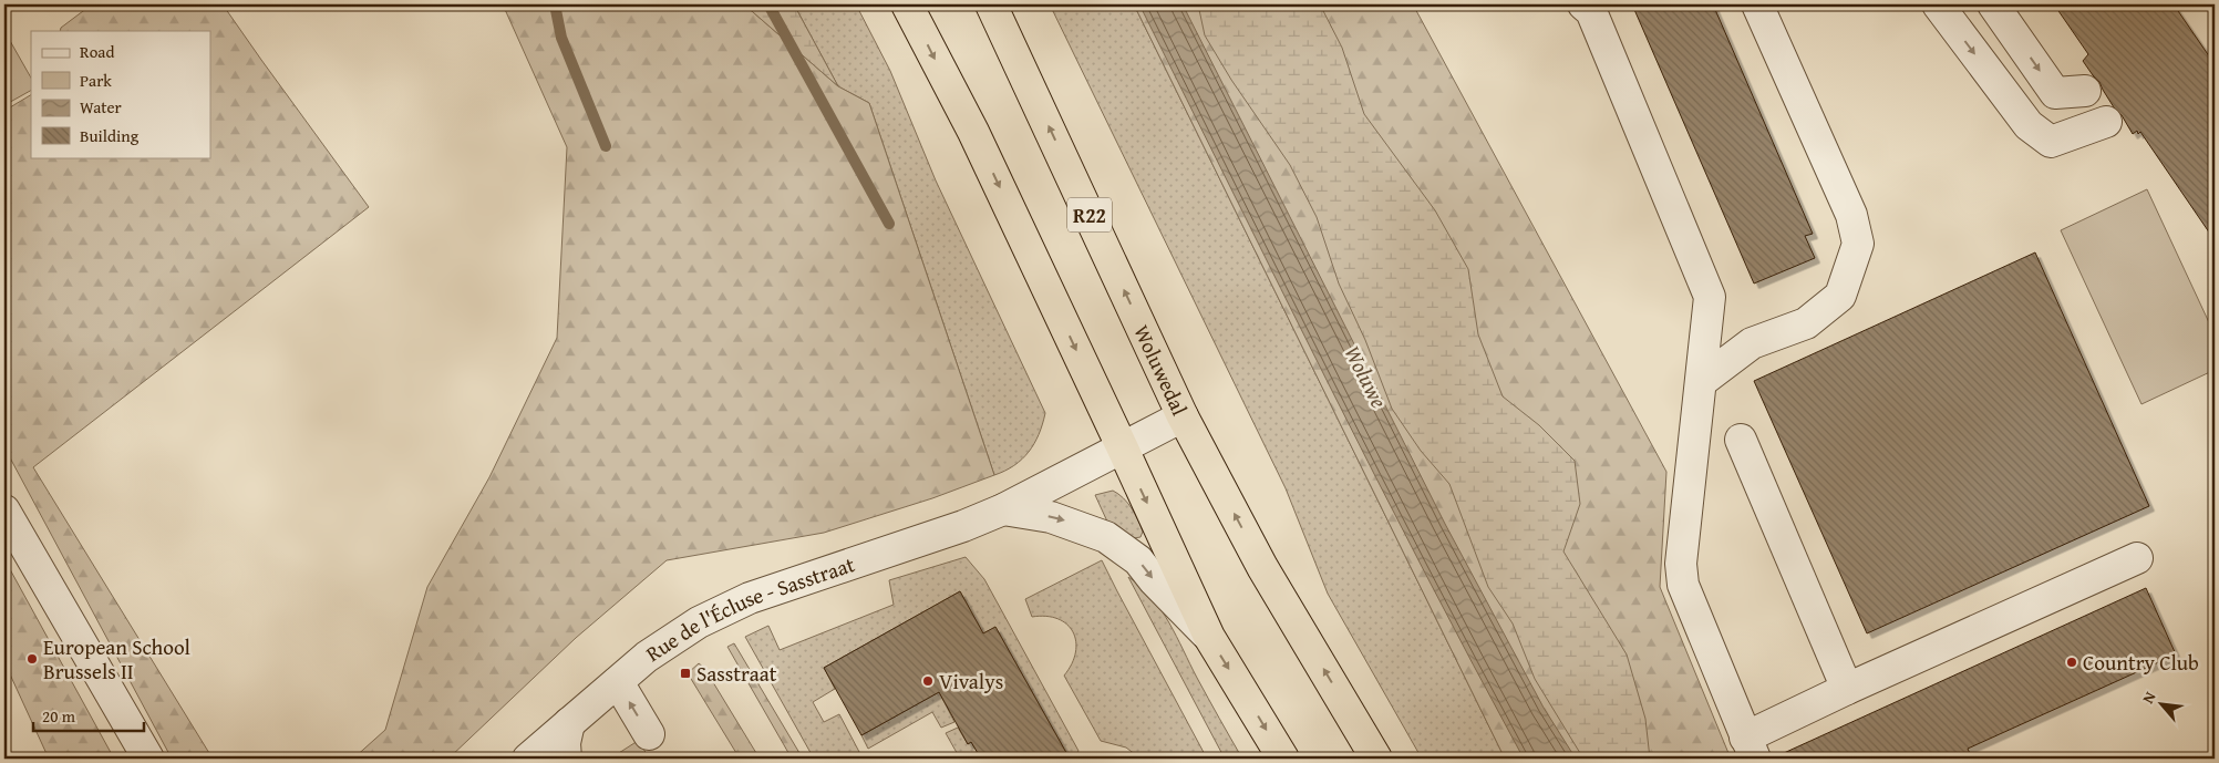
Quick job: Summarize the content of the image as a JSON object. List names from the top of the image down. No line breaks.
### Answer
{"streets":{"highway":["R22","Woluwedal"],"street":["Rue de l'Écluse - Sasstraat"]},"water":["Woluwe"],"places":{"other":["European School Brussels II","Country Club","Vivalys"],"transit":["Sasstraat"]},"legend":["Road","Park","Water","Building"],"scale_bar":"20 m","north":"top left"}
